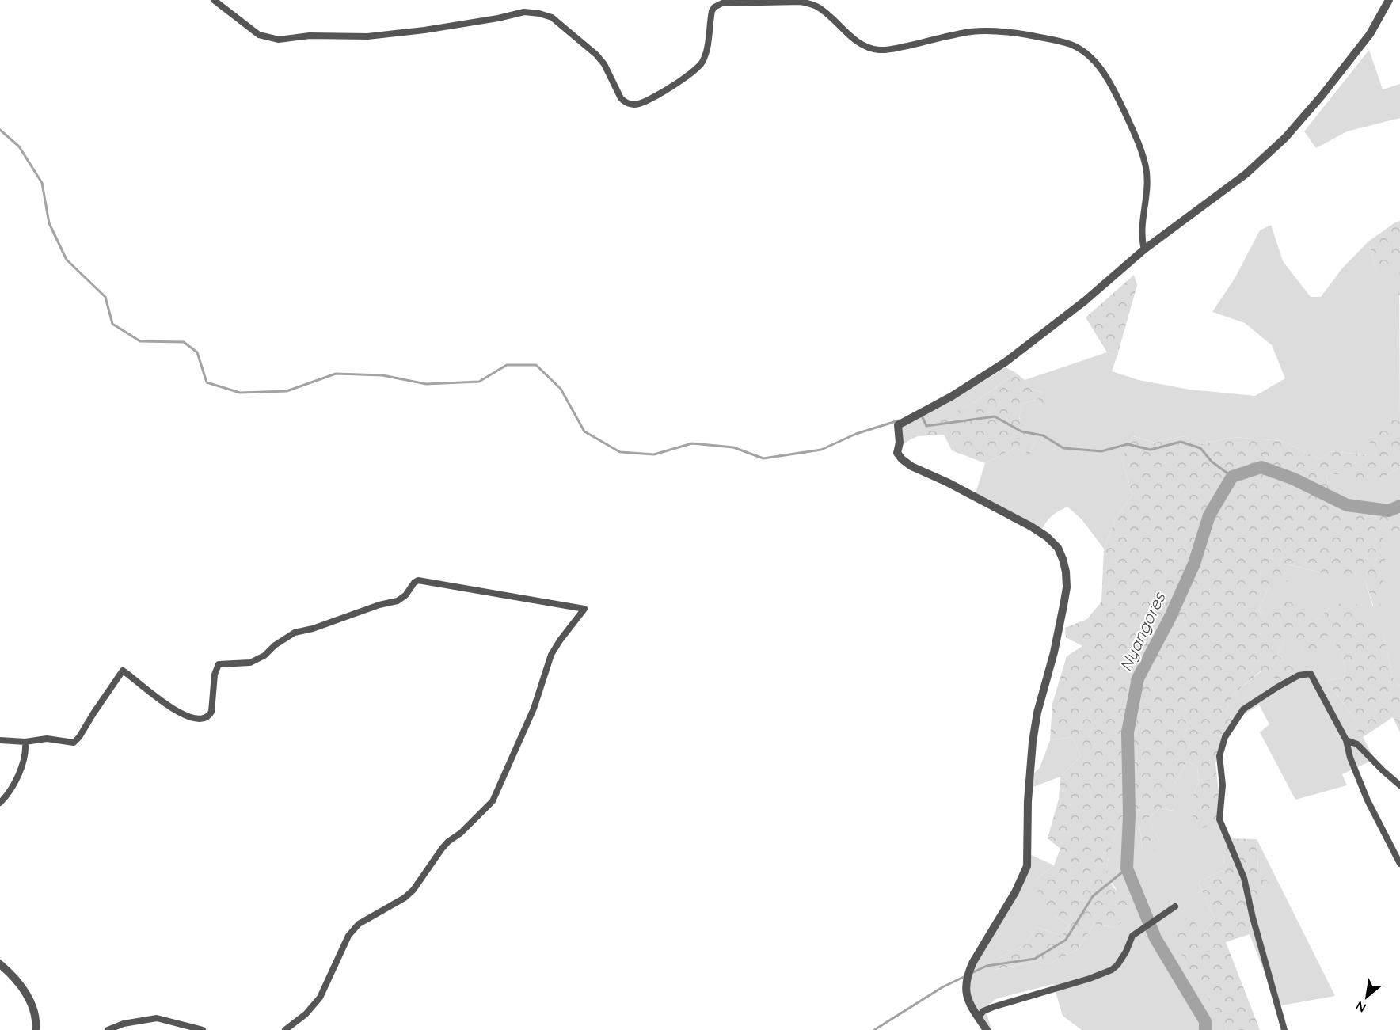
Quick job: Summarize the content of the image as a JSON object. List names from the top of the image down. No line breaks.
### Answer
{"water":["Nyangores"],"north":"bottom left"}
